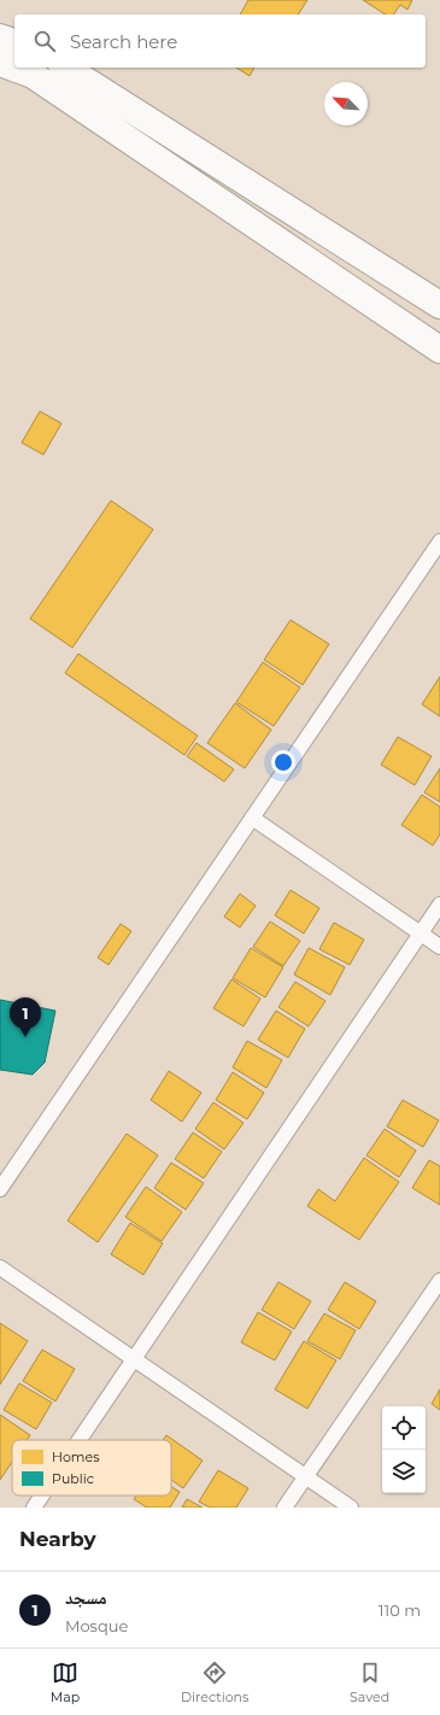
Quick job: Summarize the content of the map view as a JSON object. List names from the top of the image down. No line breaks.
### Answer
{"legend":["Homes","Public"],"north":"top left","page":{"search":"Search here","pins":"1","heading":"Nearby","list":[{"mark":"1","name":"مسجد","note":"Mosque","value":"110 m"}],"nav":["Map","Directions","Saved"]}}
